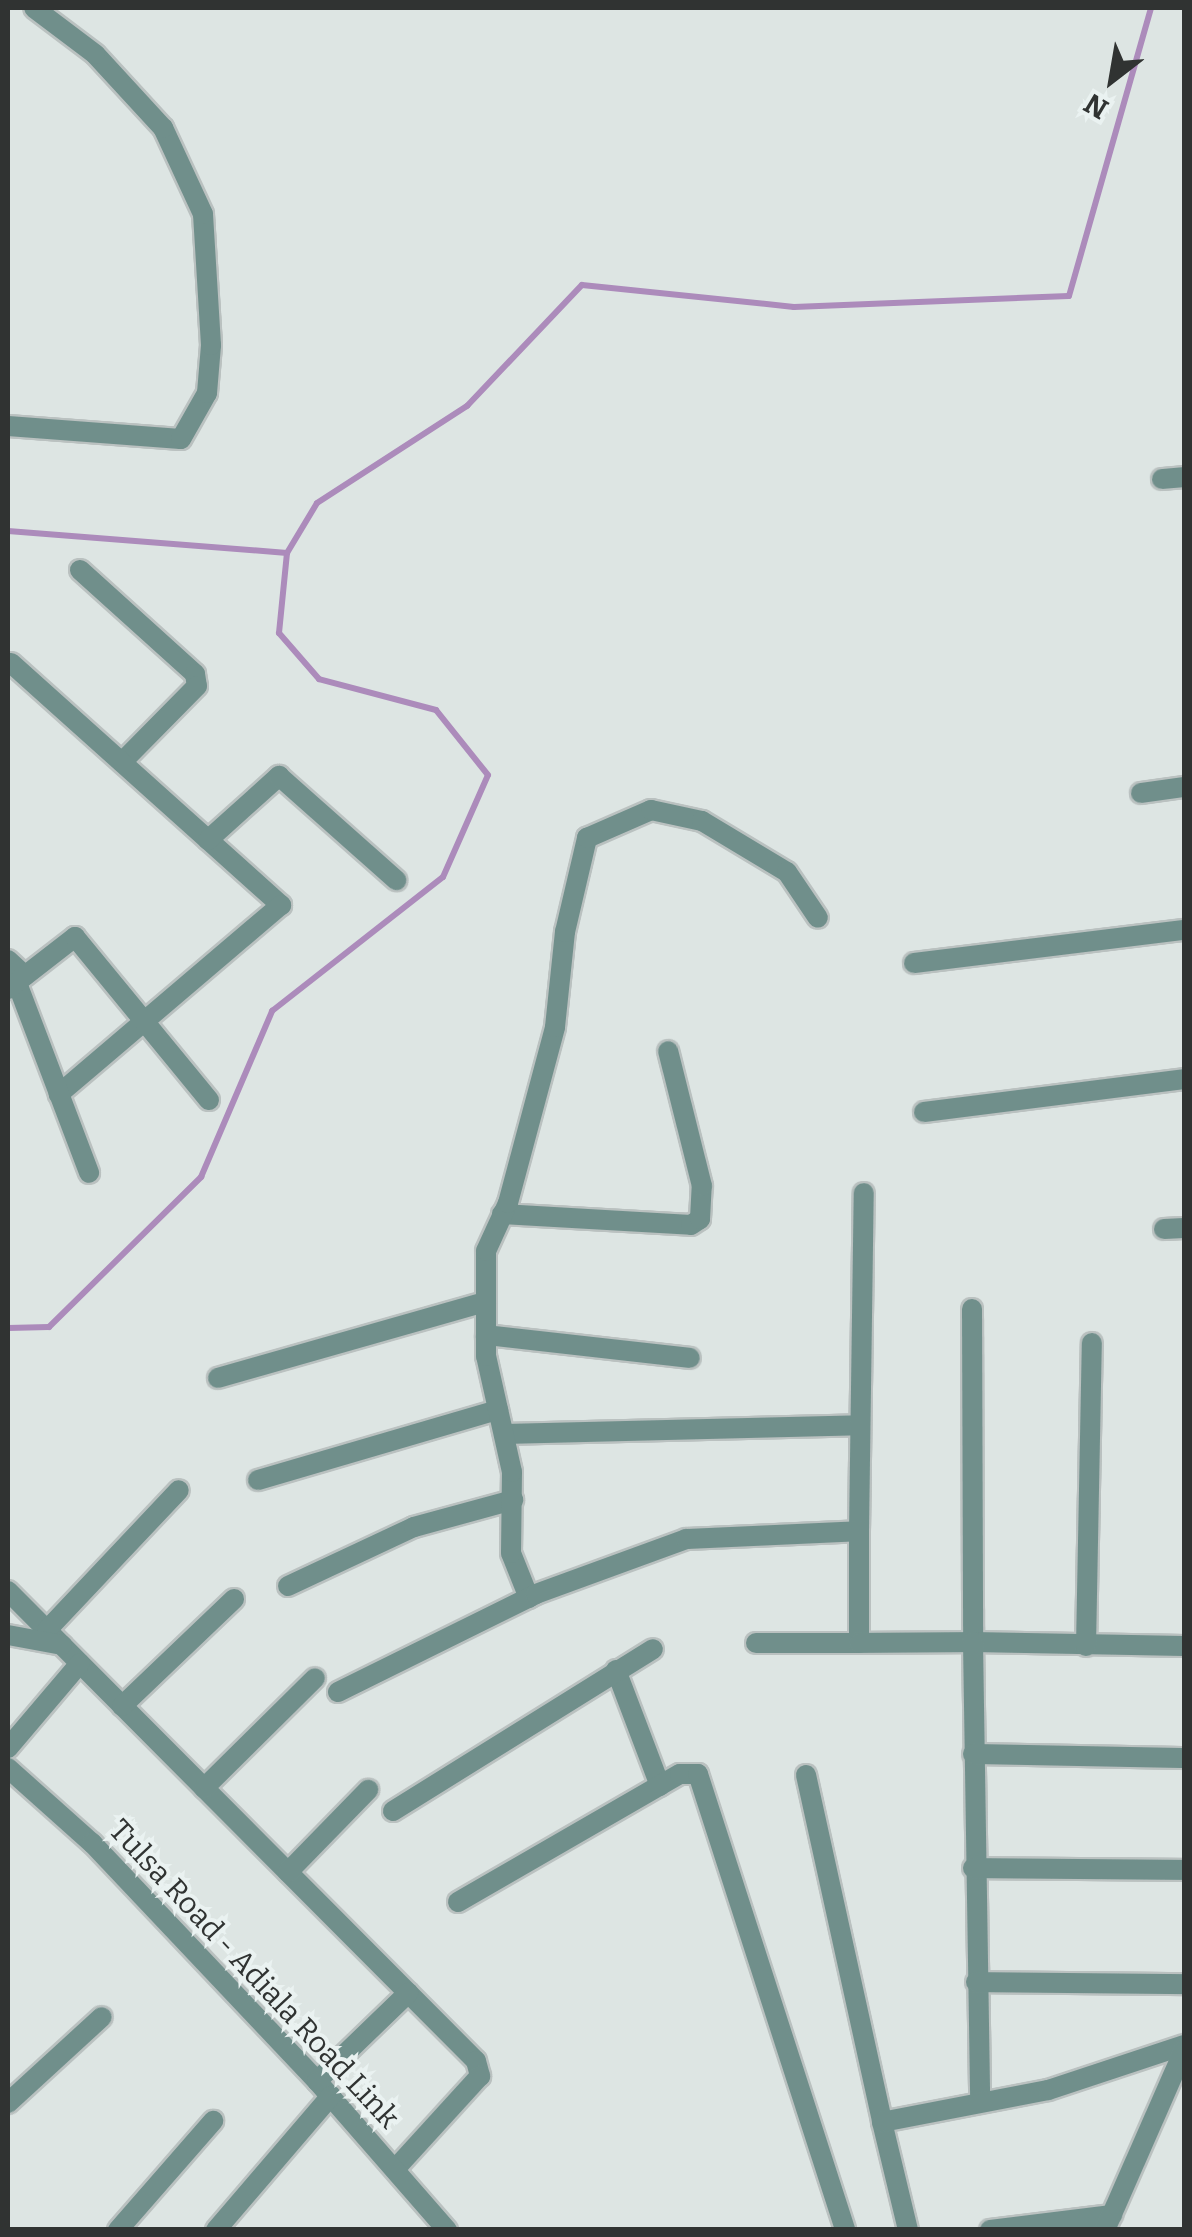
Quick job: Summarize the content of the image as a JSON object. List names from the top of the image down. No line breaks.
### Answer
{"streets":{"street":["Tulsa Road - Adiala Road Link"]},"north":"bottom left"}
